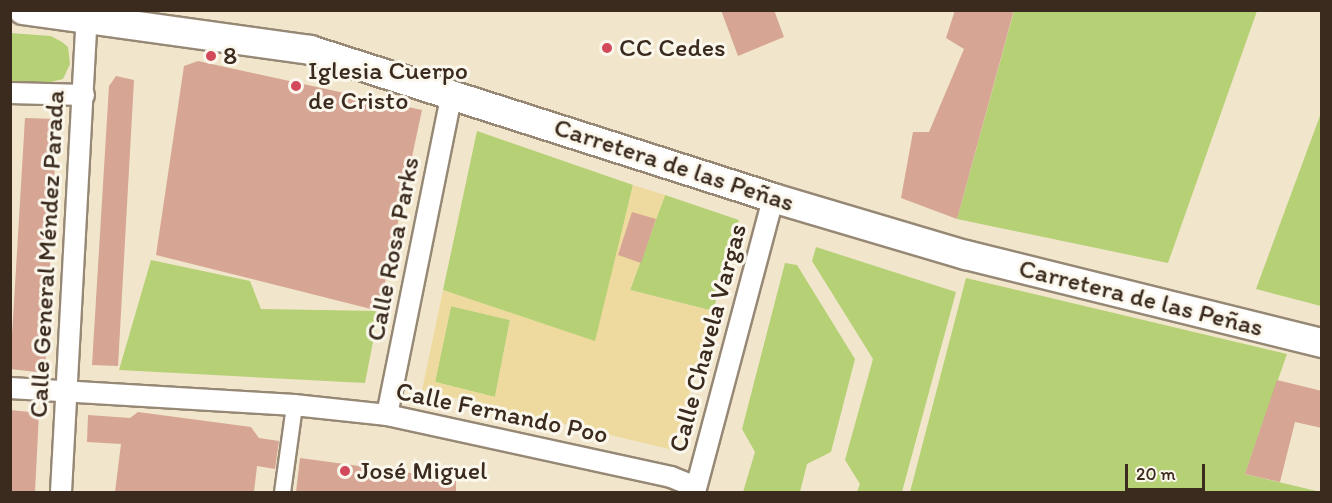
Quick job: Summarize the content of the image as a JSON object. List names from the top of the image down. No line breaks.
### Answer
{"streets":{"main road":["Carretera de las Peñas"],"street":["Calle Rosa Parks","Calle General Méndez Parada","Calle Chavela Vargas","Calle Fernando Poo"]},"crossings":[["Carretera de las Peñas","Calle Rosa Parks"],["Carretera de las Peñas","Calle General Méndez Parada"],["Carretera de las Peñas","Calle Chavela Vargas"],["Calle Rosa Parks","Calle Fernando Poo"],["Calle General Méndez Parada","Calle Fernando Poo"],["Calle Chavela Vargas","Calle Fernando Poo"]],"places":["CC Cedes","8","Iglesia Cuerpo de Cristo","José Miguel"],"scale_bar":"20 m"}
